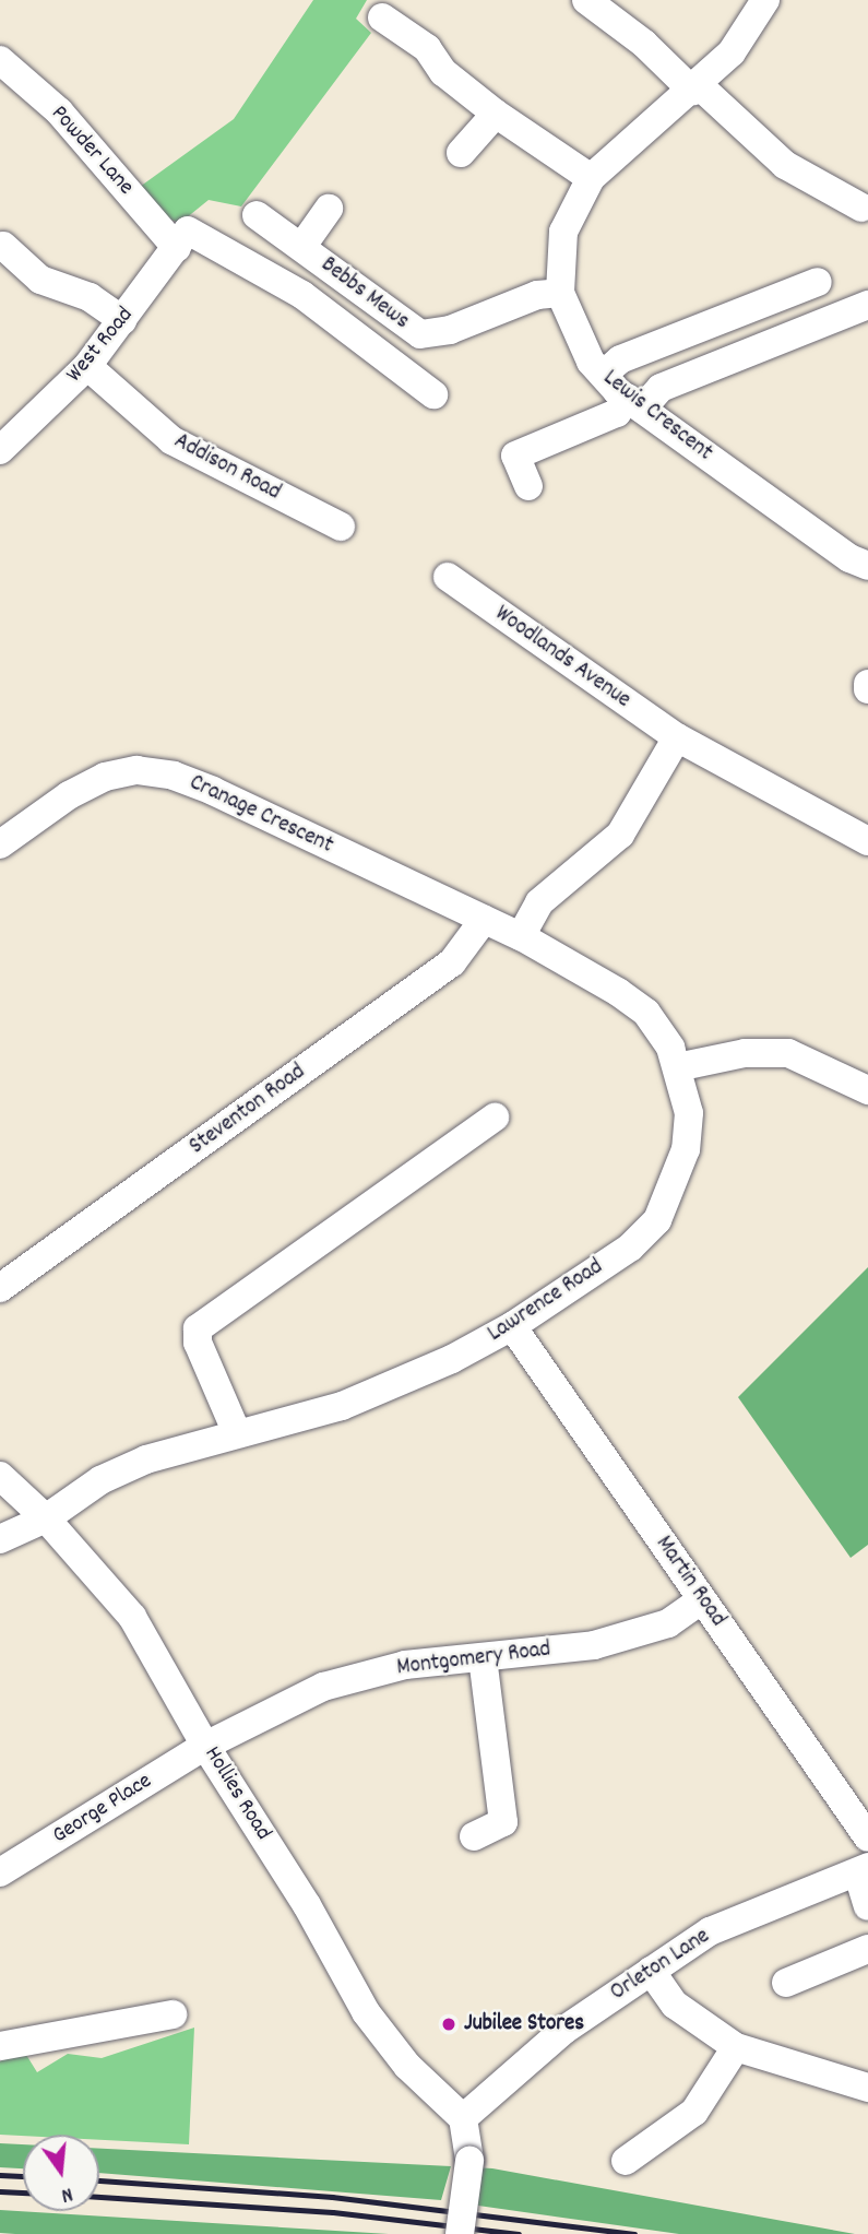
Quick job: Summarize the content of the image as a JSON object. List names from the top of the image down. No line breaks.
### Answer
{"streets":{"street":["Powder Lane","Bebbs Mews","West Road","Lewis Crescent","Addison Road","Woodlands Avenue","Cranage Crescent","Steventon Road","Lawrence Road","Martin Road","Montgomery Road","Hollies Road","George Place","Orleton Lane"]},"crossings":[["Powder Lane","West Road"],["Bebbs Mews","Lewis Crescent"],["West Road","Addison Road"],["Cranage Crescent","Steventon Road"],["Cranage Crescent","Lawrence Road"],["Steventon Road","Lawrence Road"],["Lawrence Road","Martin Road"],["Lawrence Road","Hollies Road"],["Martin Road","Montgomery Road"],["Montgomery Road","Hollies Road"],["Montgomery Road","George Place"],["Hollies Road","George Place"],["Hollies Road","Orleton Lane"]],"places":["Jubilee Stores"],"north":"bottom"}
